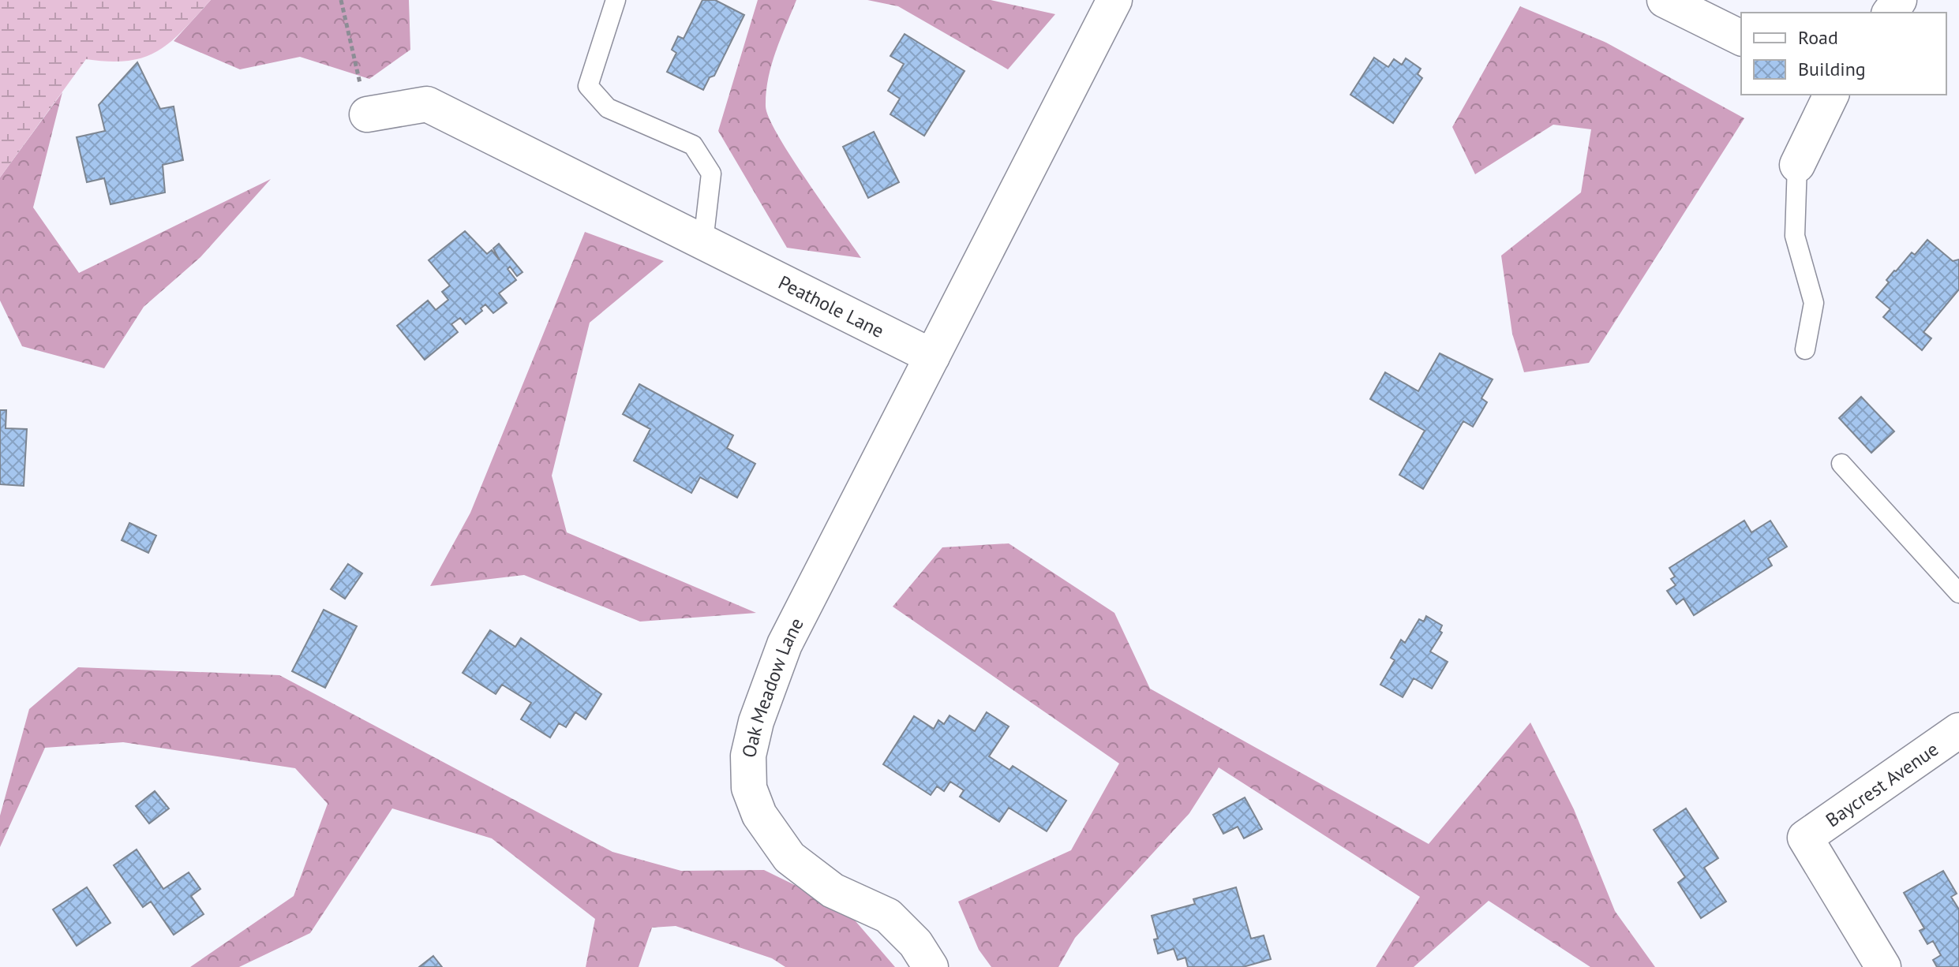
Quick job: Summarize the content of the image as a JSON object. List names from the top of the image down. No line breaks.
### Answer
{"streets":{"street":["Peathole Lane","Oak Meadow Lane","Baycrest Avenue"]},"crossings":[["Peathole Lane","Oak Meadow Lane"]],"legend":["Road","Building"]}
